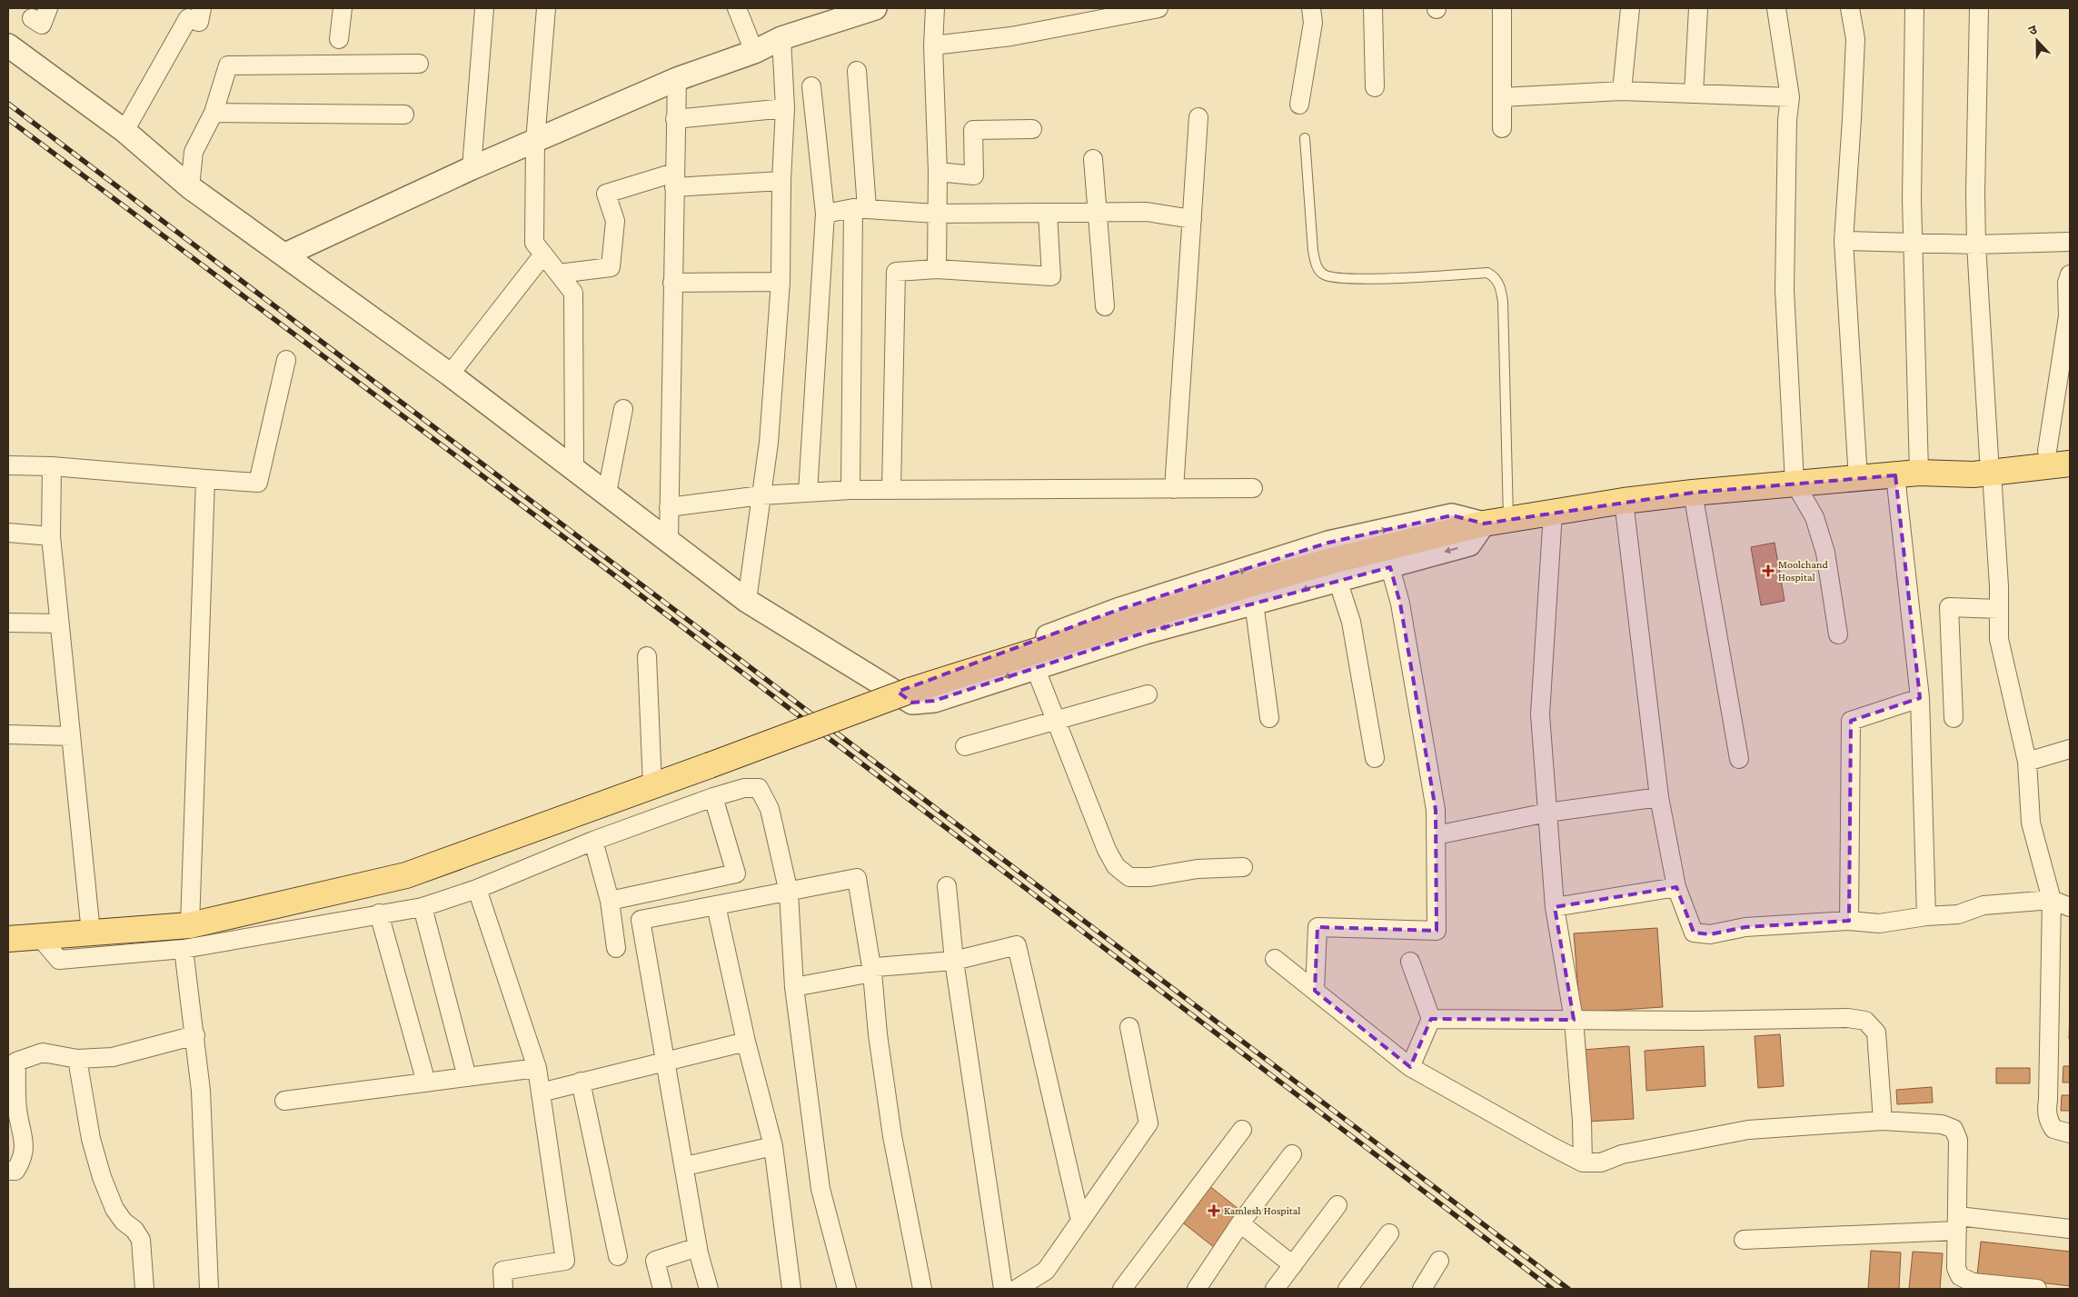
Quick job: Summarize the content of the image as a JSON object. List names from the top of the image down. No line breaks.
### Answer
{"places":{"health":["Moolchand Hospital","Kamlesh Hospital"]},"north":"top"}
